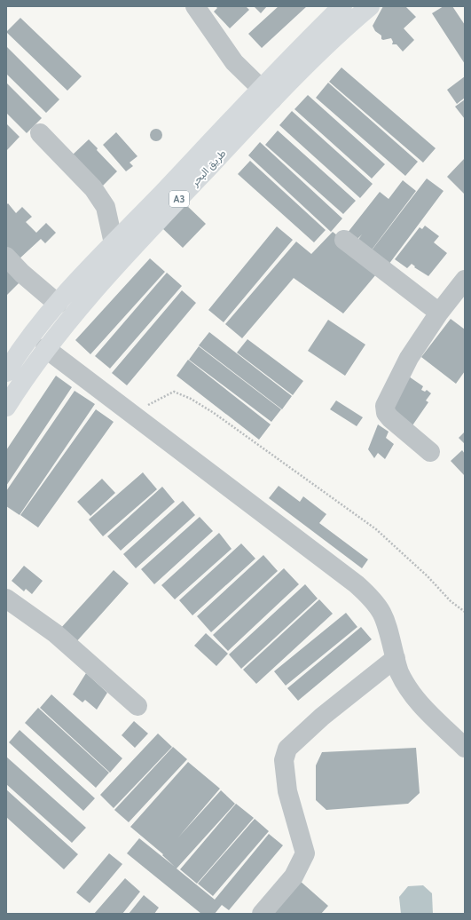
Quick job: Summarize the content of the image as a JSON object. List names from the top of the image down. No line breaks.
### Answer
{"streets":{"highway":["طريق البحر","A3"]}}
